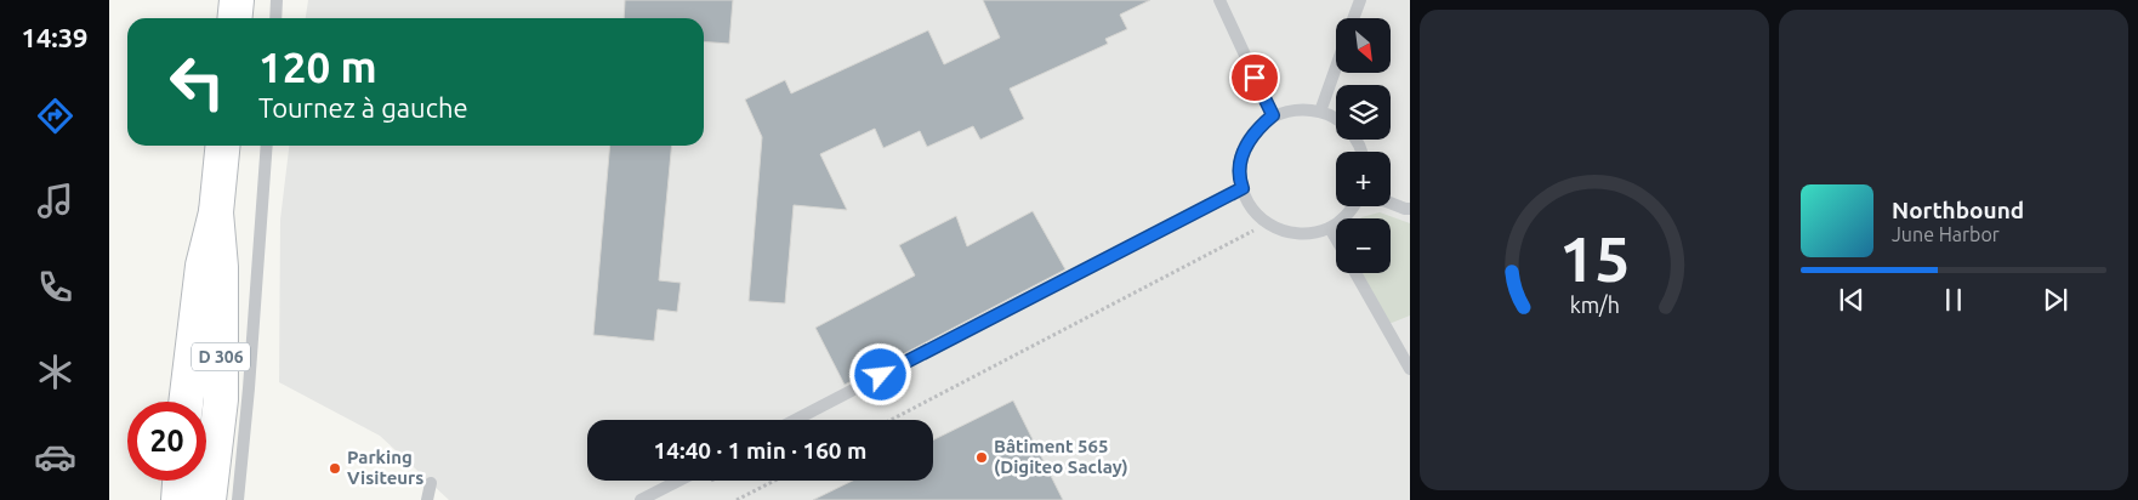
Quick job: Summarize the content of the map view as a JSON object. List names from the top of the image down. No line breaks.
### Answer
{"streets":{"main road":["D 306"]},"places":["Bâtiment 565 (Digiteo Saclay)","Parking Visiteurs"],"north":"bottom right","page":{"tabs":"14:39","map_buttons":["+","−"],"turn":["120 m","Tournez à gauche"],"song":["Northbound","June Harbor"],"limit":"20","trip":"14:40 · 1 min · 160 m","gauge":["15","km/h"]}}
